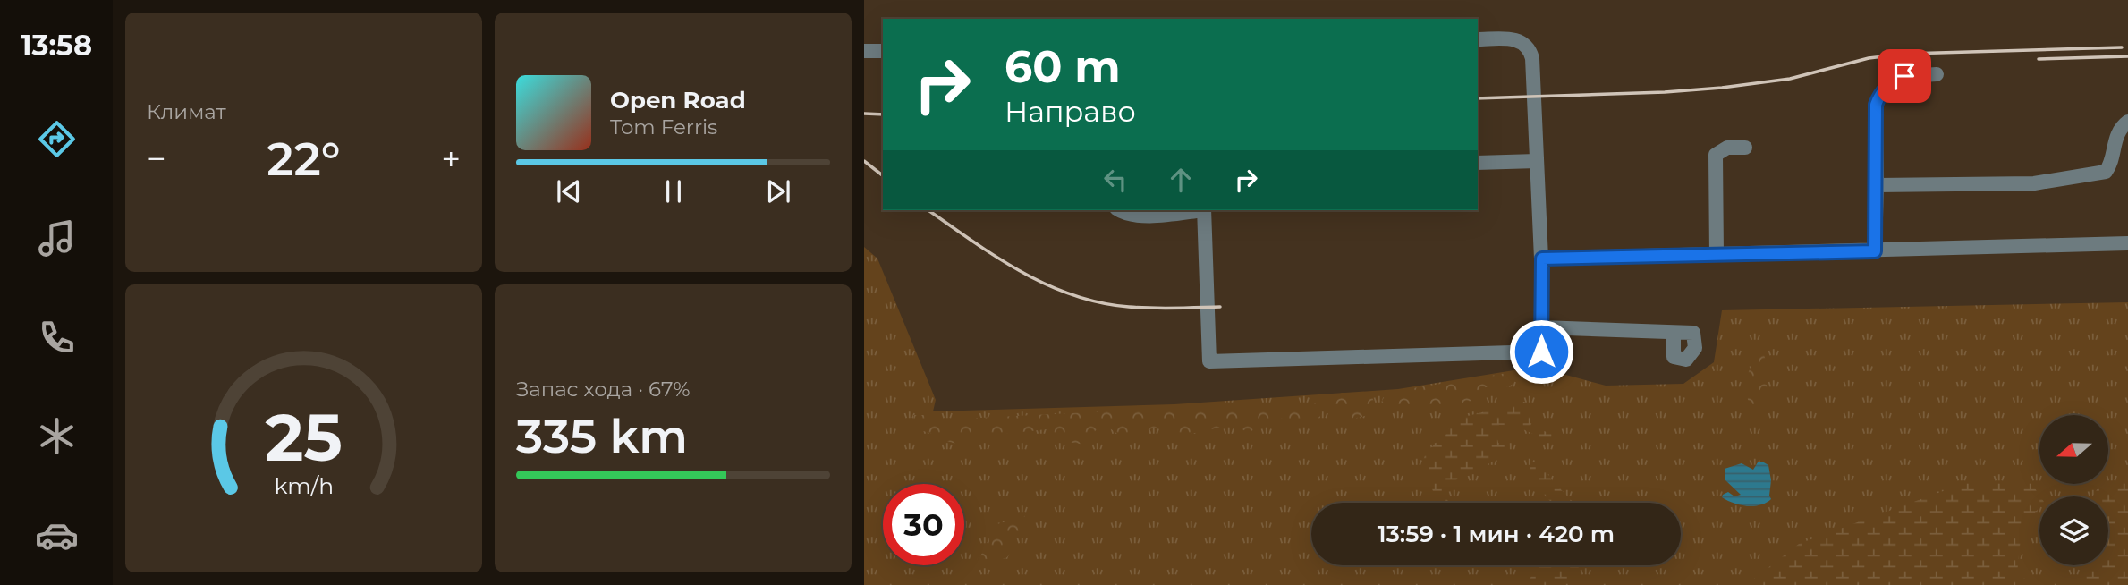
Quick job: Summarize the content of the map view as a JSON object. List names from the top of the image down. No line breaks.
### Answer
{"north":"left","page":{"tabs":"13:58","tile":["Климат",["Запас хода · 67%","335 km"]],"turn":["60 m","Направо"],"song":["Open Road","Tom Ferris"],"heat":["−","22°","+"],"limit":"30","trip":"13:59 · 1 мин · 420 m","gauge":["25","km/h"]}}
